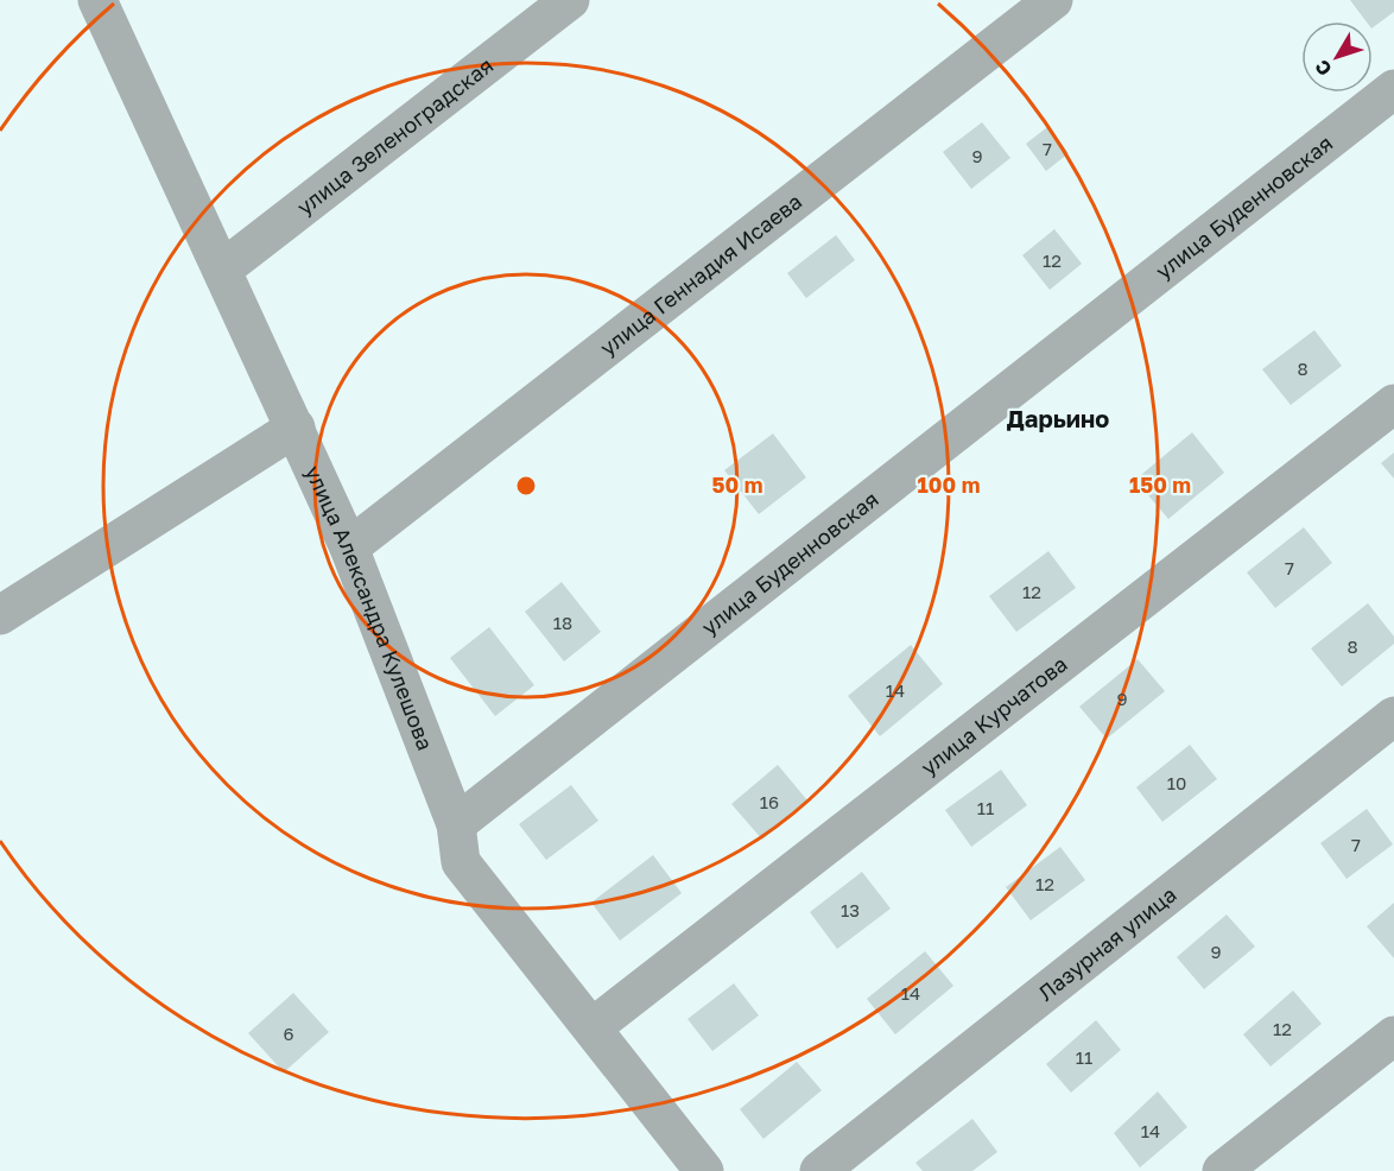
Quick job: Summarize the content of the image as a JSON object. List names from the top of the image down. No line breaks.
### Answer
{"streets":{"street":["улица Зеленоградская","улица Буденновская","улица Геннадия Исаева","улица Александра Кулешова","улица Курчатова","Лазурная улица"]},"crossings":[["улица Зеленоградская","улица Александра Кулешова"],["улица Буденновская","улица Александра Кулешова"],["улица Геннадия Исаева","улица Александра Кулешова"],["улица Александра Кулешова","улица Курчатова"]],"districts":["Дарьино"],"house_numbers":["7","9","12","8","7","12","18","8","14","9","10","16","11","7","12","13","9","14","12","6","11","14"],"north":"bottom left","rings":["50 m","100 m","150 m"]}
